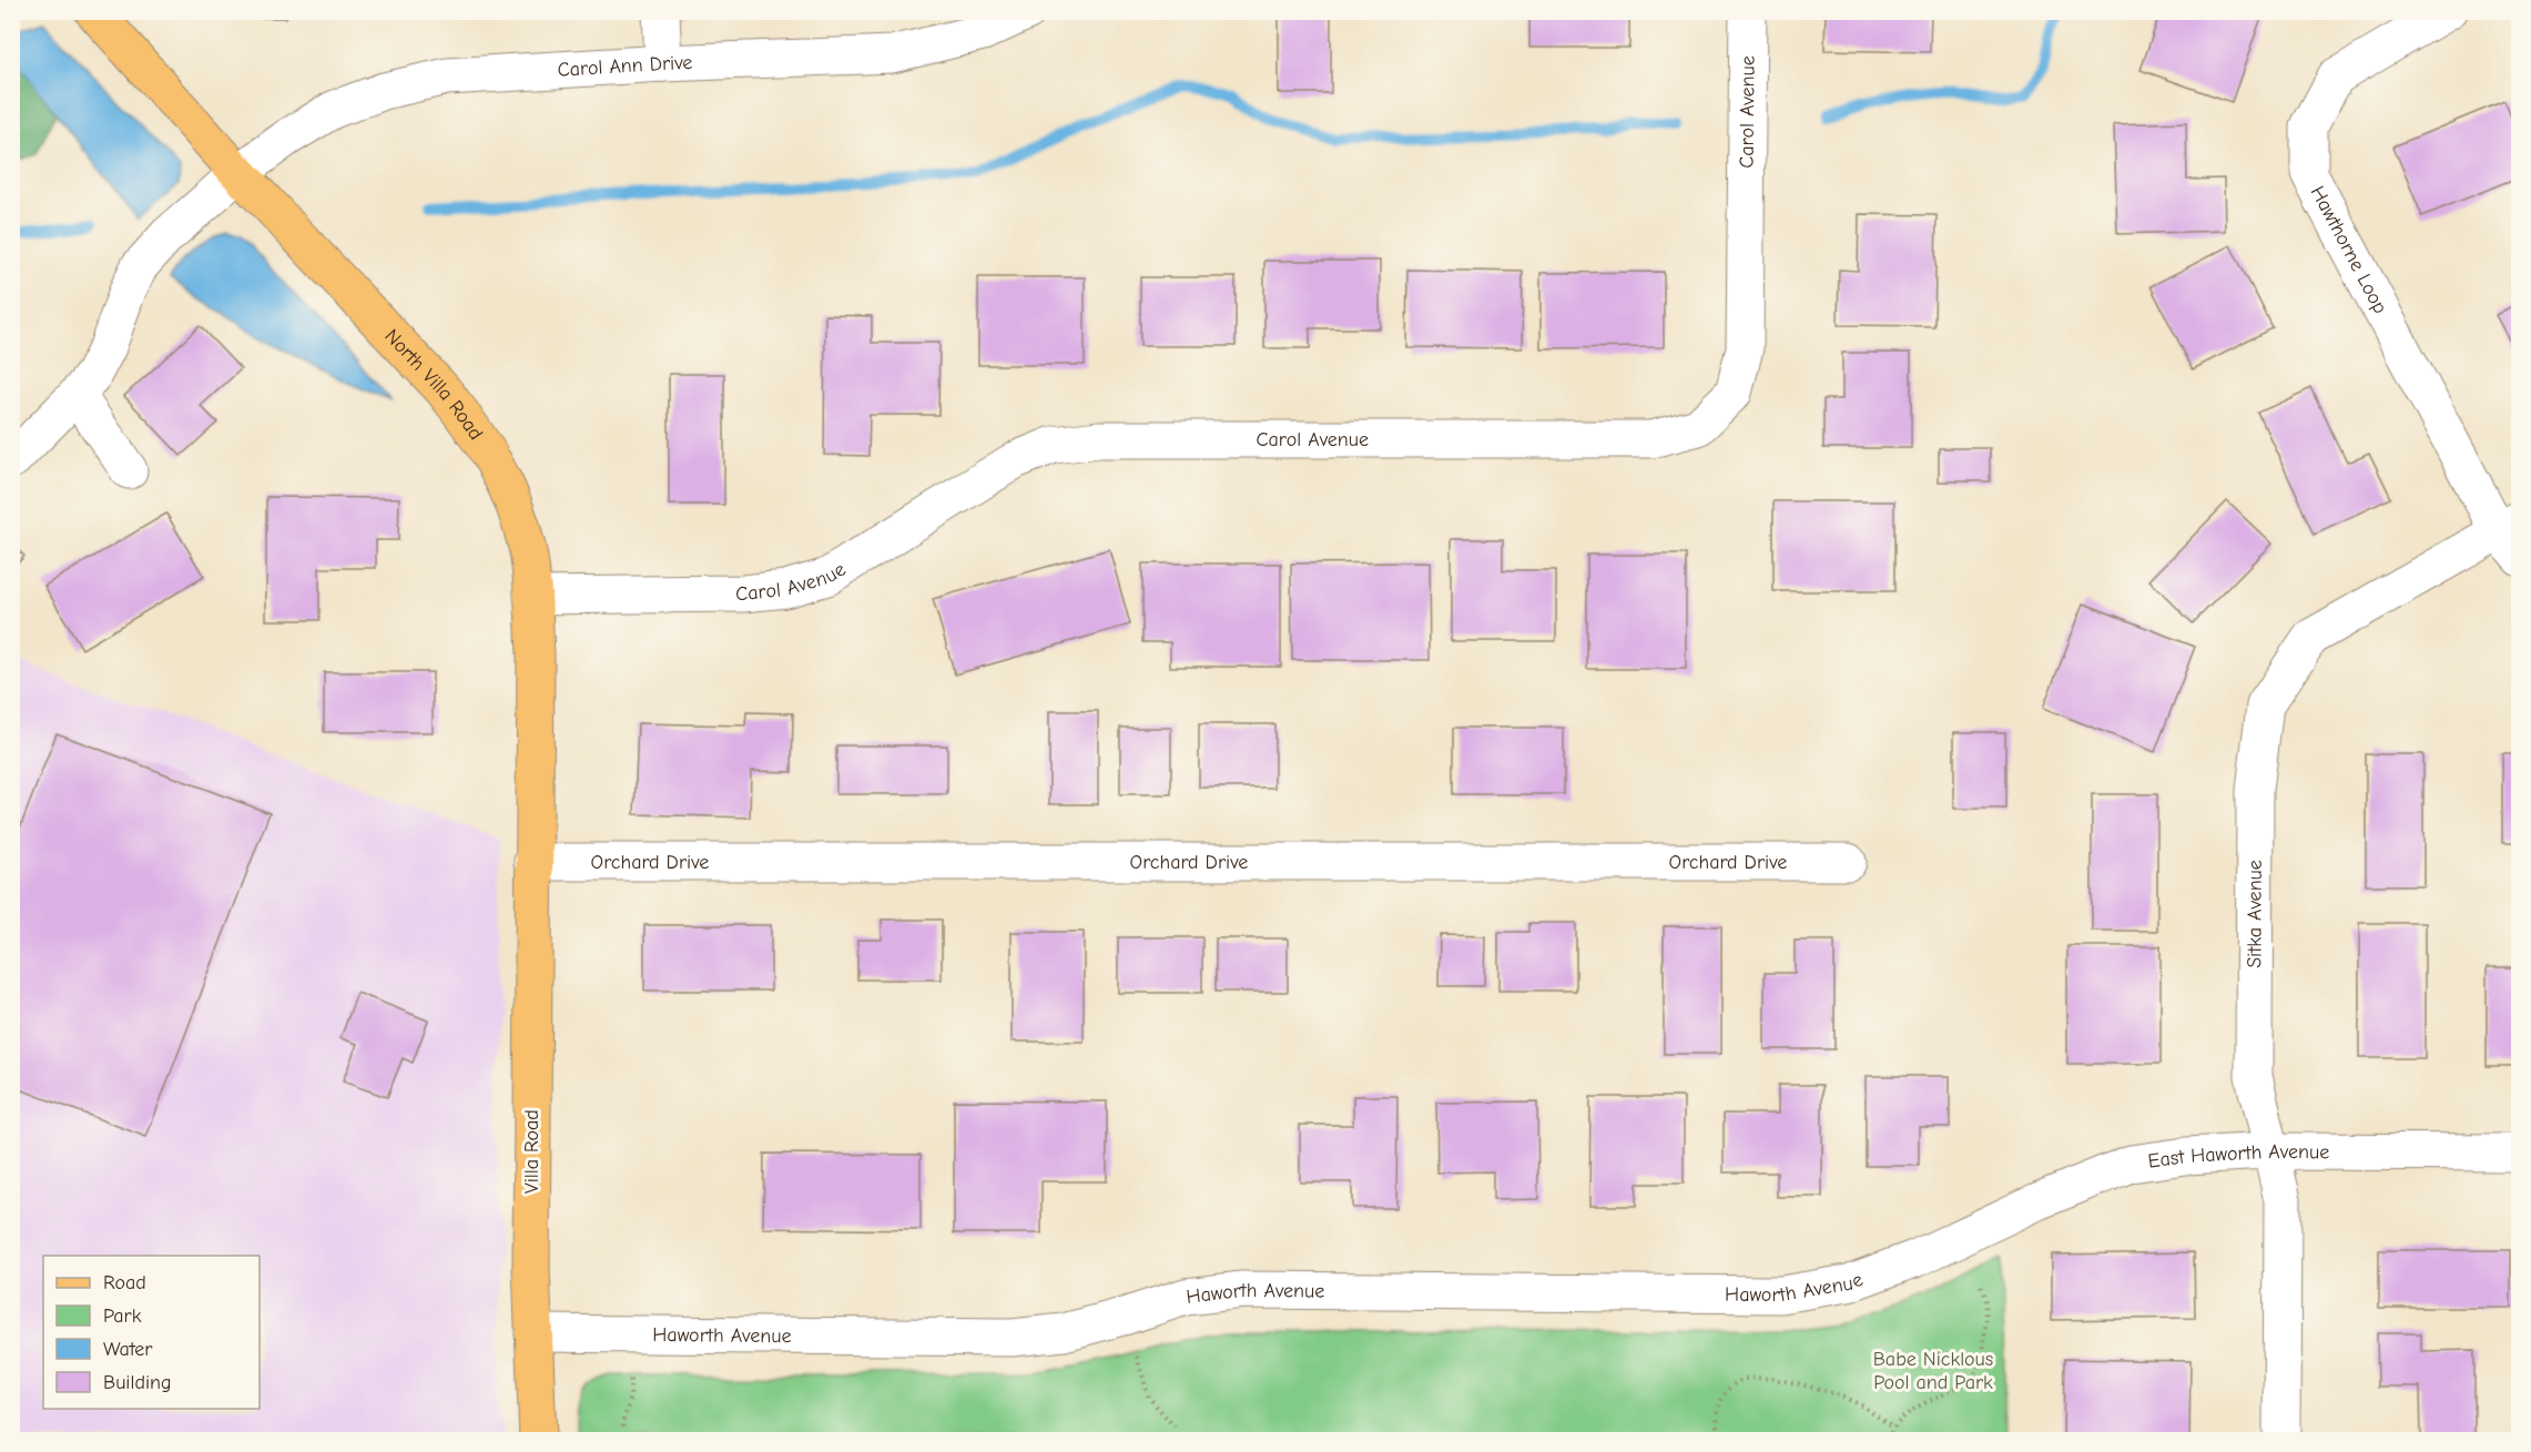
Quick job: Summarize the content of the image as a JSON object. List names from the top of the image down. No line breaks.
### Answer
{"streets":{"main road":["North Villa Road","Villa Road"],"street":["Carol Ann Drive","Carol Avenue","Hawthorne Loop","Orchard Drive","Sitka Avenue","East Haworth Avenue","Haworth Avenue"]},"crossings":[["Carol Ann Drive","North Villa Road"],["Carol Avenue","North Villa Road"],["Hawthorne Loop","Sitka Avenue"],["North Villa Road","Orchard Drive"],["North Villa Road","Villa Road"],["Orchard Drive","Villa Road"],["Sitka Avenue","East Haworth Avenue"],["Villa Road","Haworth Avenue"],["East Haworth Avenue","Haworth Avenue"]],"parks":["Babe Nicklous Pool and Park"],"legend":["Road","Park","Water","Building"]}
